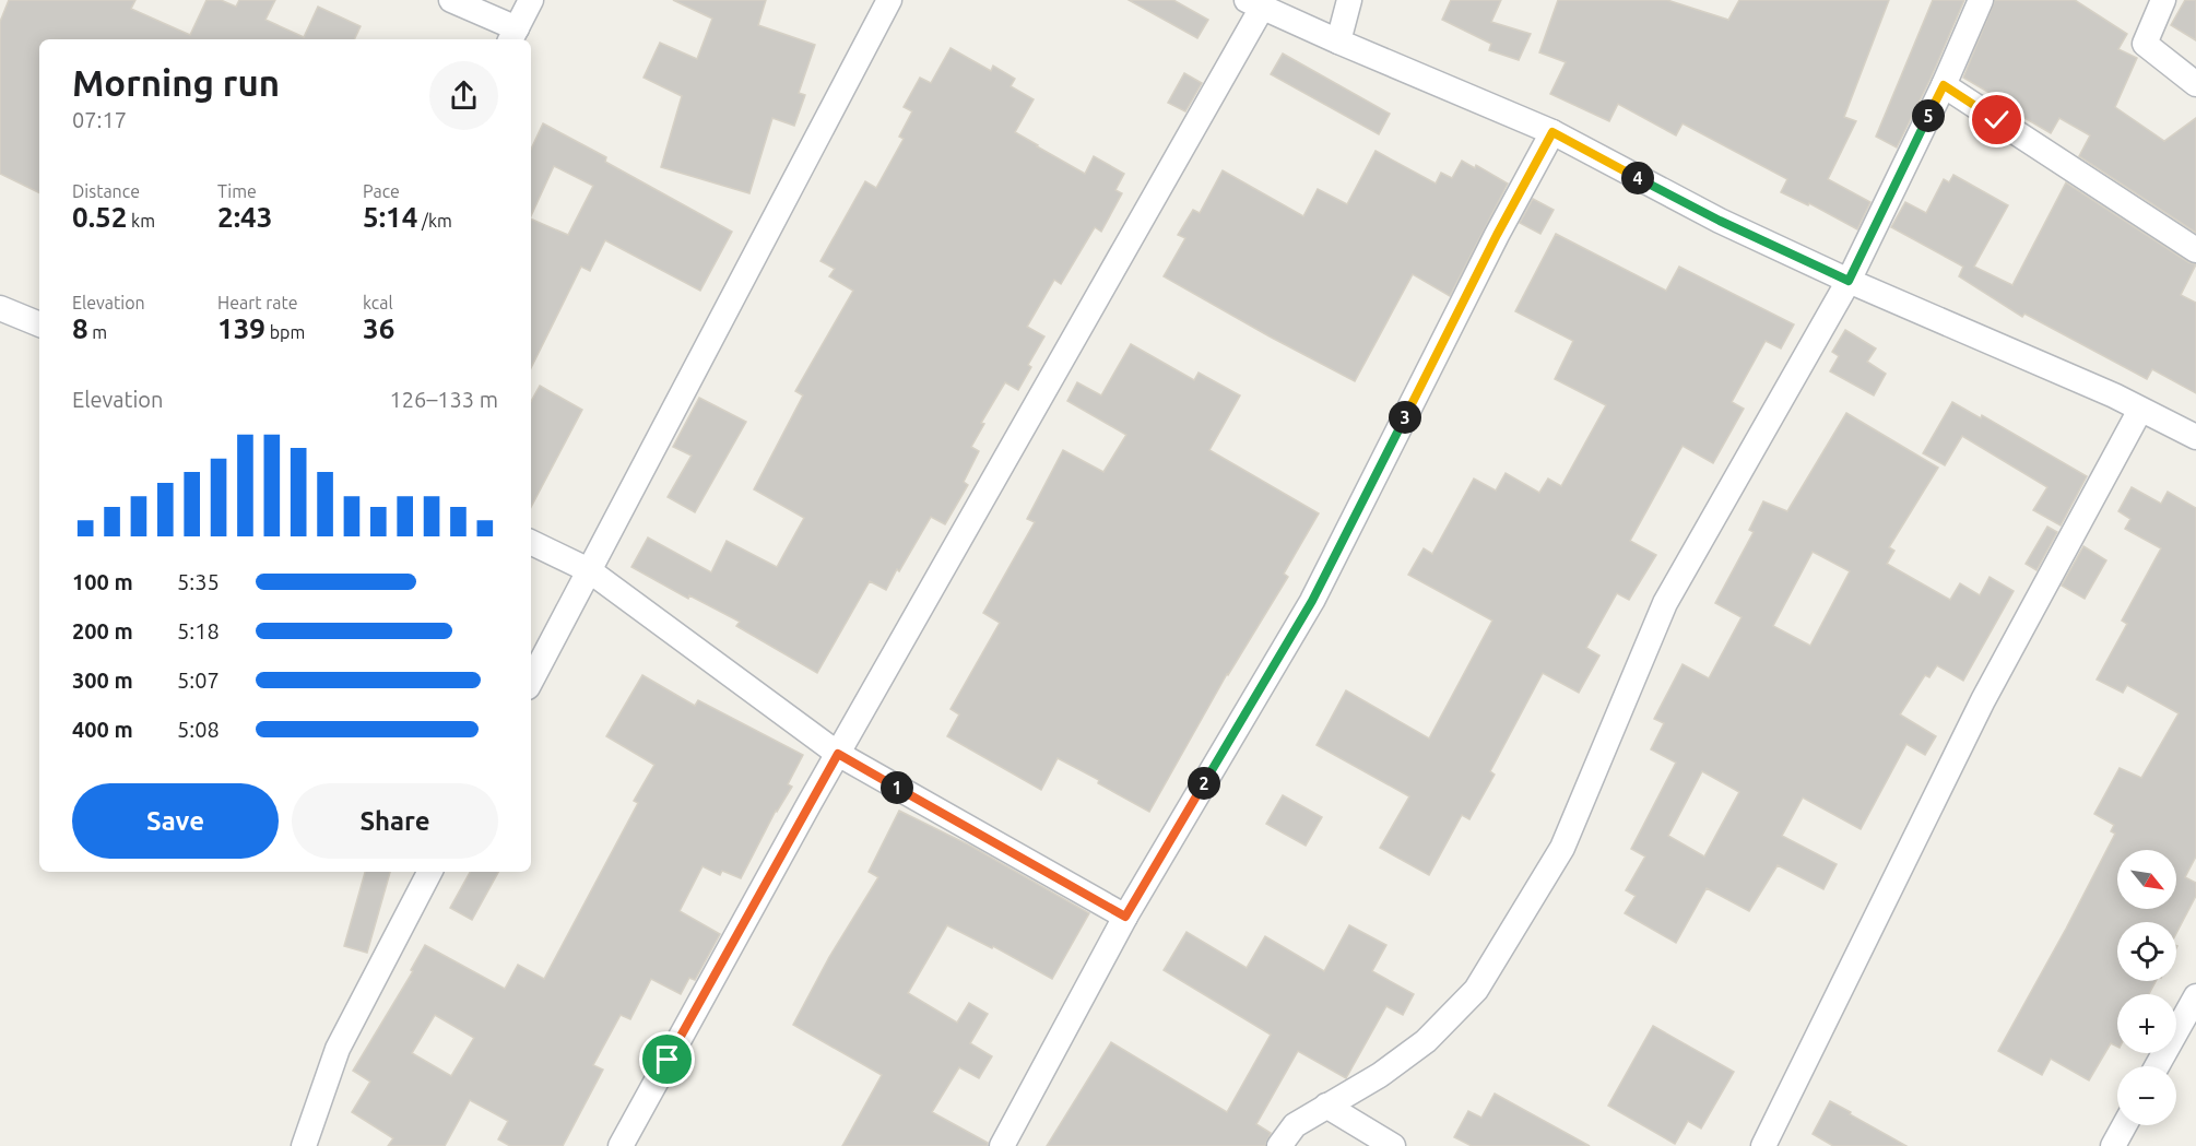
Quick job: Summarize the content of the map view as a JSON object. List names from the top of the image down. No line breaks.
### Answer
{"north":"bottom right","page":{"heading":["Morning run","07:17"],"pins":["5","4","3","2","1"],"stats":[["Distance","0.52 km"],["Time","2:43"],["Pace","5:14 /km"],["Elevation","8 m"],["Heart rate","139 bpm"],["kcal","36"]],"chart":["Elevation","126–133 m"],"list":[{"name":"100 m","note":"5:35"},{"name":"200 m","note":"5:18"},{"name":"300 m","note":"5:07"},{"name":"400 m","note":"5:08"}],"buttons":["Save","Share"],"map_buttons":["+","−"]}}
